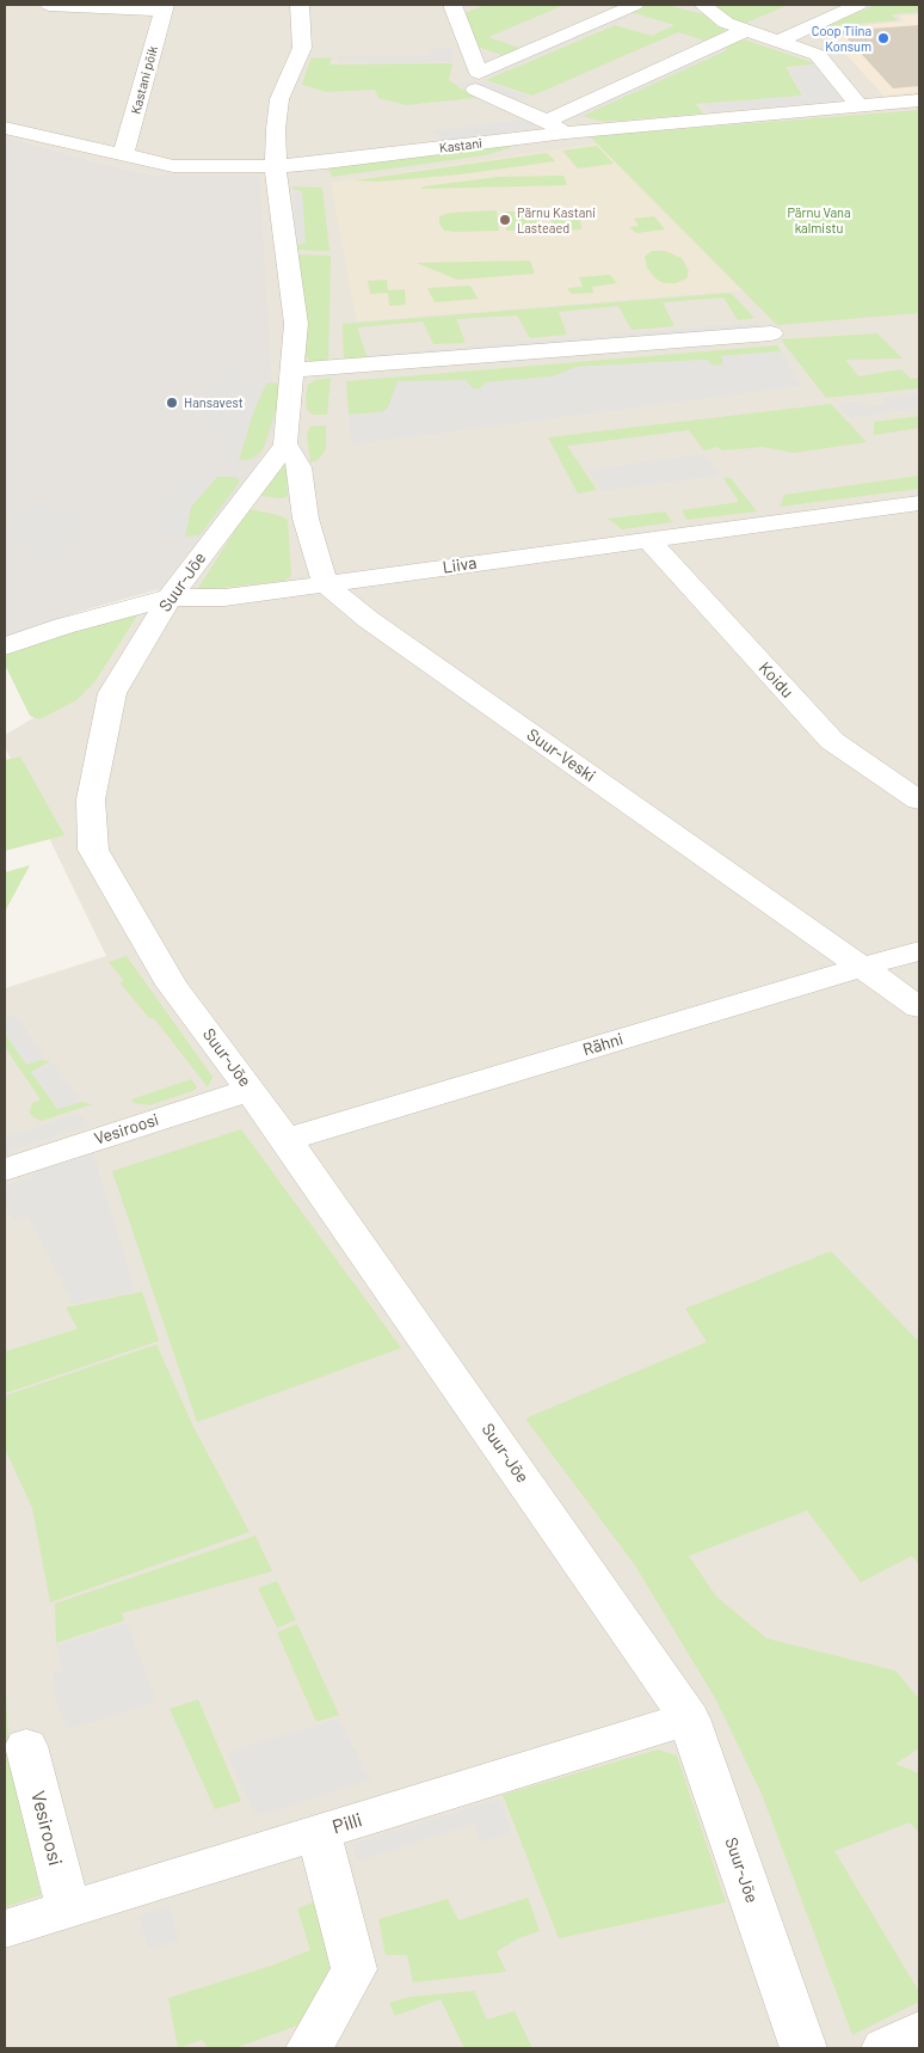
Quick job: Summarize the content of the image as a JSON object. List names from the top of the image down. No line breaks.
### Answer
{"streets":{"street":["Kastani põik","Kastani","Liiva","Suur-Jõe","Koidu","Suur-Veski","Rähni","Vesiroosi","Pilli"]},"crossings":[["Kastani põik","Kastani"],["Liiva","Suur-Jõe"],["Liiva","Koidu"],["Liiva","Suur-Veski"],["Suur-Jõe","Rähni"],["Suur-Jõe","Vesiroosi"],["Suur-Jõe","Pilli"],["Suur-Veski","Rähni"],["Vesiroosi","Pilli"]],"parks":["Pärnu Vana kalmistu"],"places":["Coop Tiina Konsum","Pärnu Kastani Lasteaed","Hansavest"]}
